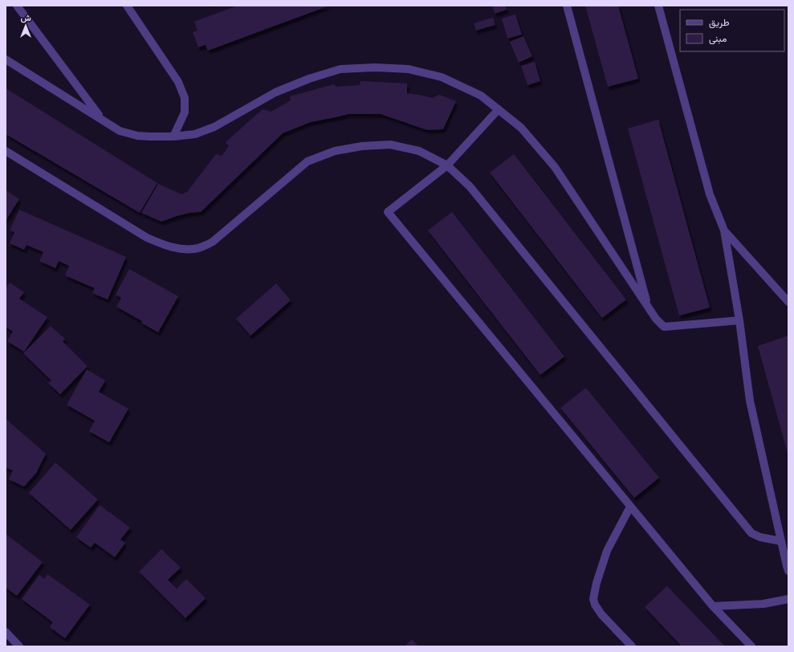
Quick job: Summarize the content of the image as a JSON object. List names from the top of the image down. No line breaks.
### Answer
{"legend":["طريق","مبنى"],"north":"top"}
